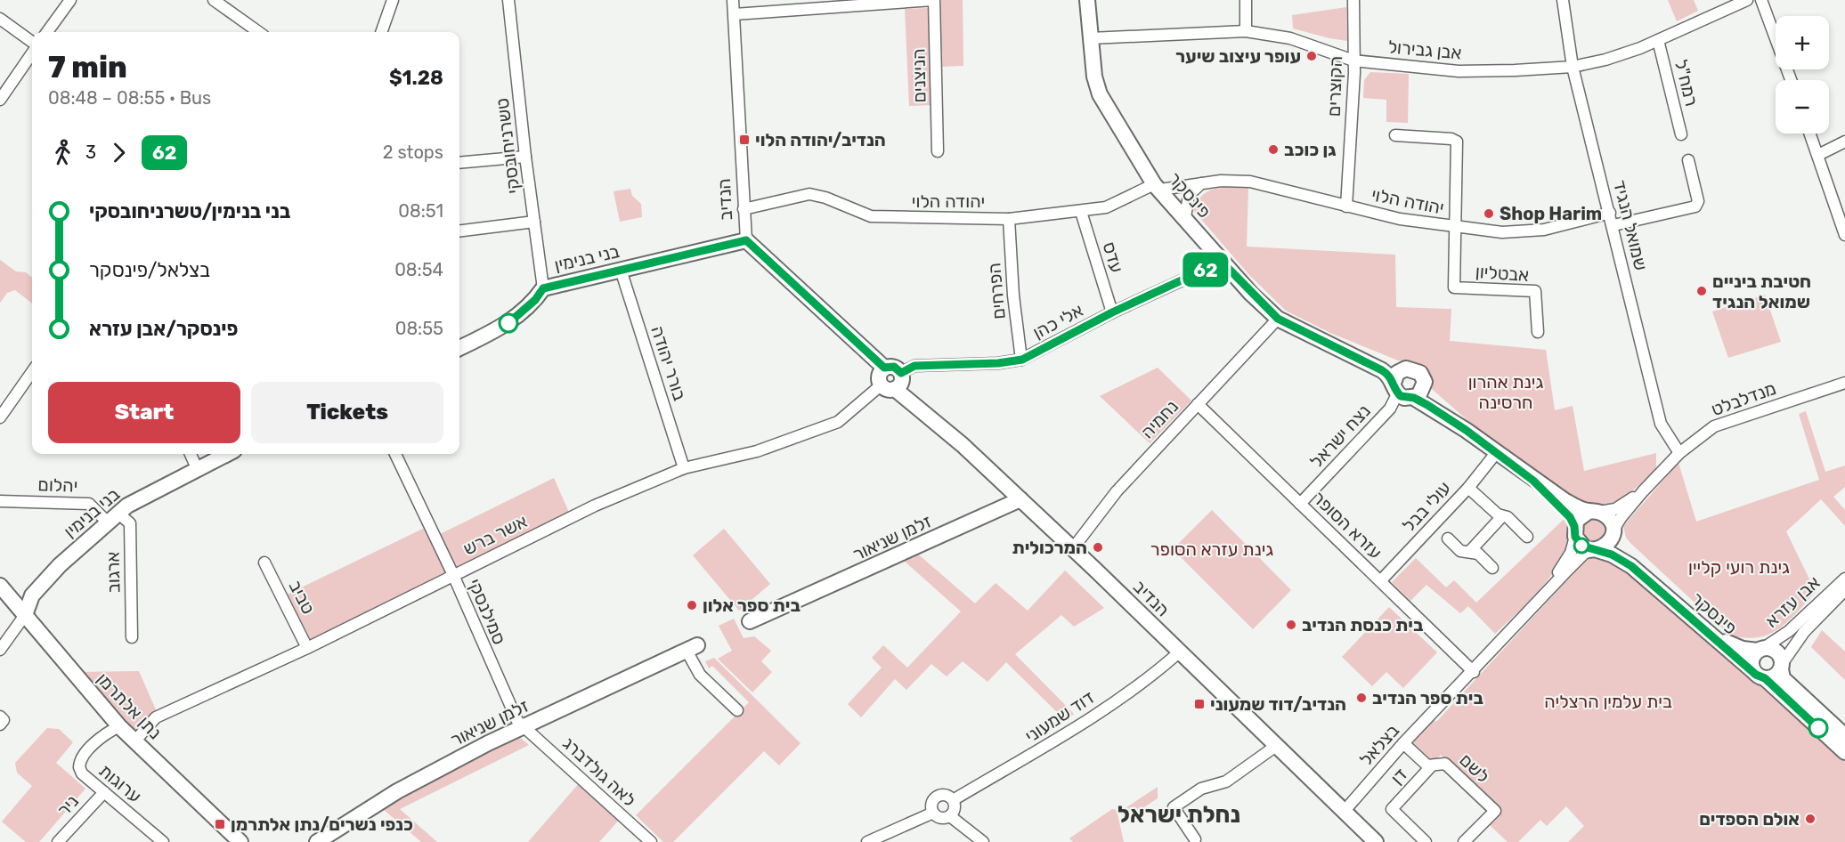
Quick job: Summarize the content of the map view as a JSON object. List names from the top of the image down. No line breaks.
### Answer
{"streets":{"street":["אבן גבירול","הניצנים","רמח\"ל","הקוצרים","טשרניחובסקי","פינסקר","הנדיב","יהודה הלוי","שמואל הנגיד","עדס","בני בנימין","אבטליון","הפרחים","אלי כהן","בורר יהודה","מנדלבלט","נחמיה","נצח ישראל","יהלום","עולי בבל","עזרא הסופר","אשר ברש","זלמן שניאור","ארגוב","טביב","אבן עזרא","סמילנסקי","נתן אלתרמן","דוד שמעוני","בצלאל","לשם","לאה גולדברג","דן","ערוגות","ניר"]},"crossings":[["אבן גבירול","רמח\"ל"],["אבן גבירול","הקוצרים"],["אבן גבירול","פינסקר"],["אבן גבירול","שמואל הנגיד"],["הקוצרים","יהודה הלוי"],["טשרניחובסקי","בני בנימין"],["פינסקר","יהודה הלוי"],["פינסקר","אלי כהן"],["פינסקר","מנדלבלט"],["פינסקר","נחמיה"],["פינסקר","נצח ישראל"],["פינסקר","אבן עזרא"],["פינסקר","בצלאל"],["הנדיב","יהודה הלוי"],["הנדיב","בני בנימין"],["הנדיב","אלי כהן"],["הנדיב","נחמיה"],["הנדיב","אשר ברש"],["הנדיב","זלמן שניאור"],["הנדיב","דוד שמעוני"],["הנדיב","בצלאל"],["יהודה הלוי","שמואל הנגיד"],["יהודה הלוי","עדס"],["יהודה הלוי","אבטליון"],["יהודה הלוי","הפרחים"],["שמואל הנגיד","מנדלבלט"],["עדס","אלי כהן"],["בני בנימין","בורר יהודה"],["בני בנימין","יהלום"],["בני בנימין","ארגוב"],["בני בנימין","נתן אלתרמן"],["הפרחים","אלי כהן"],["אלי כהן","אשר ברש"],["בורר יהודה","אשר ברש"],["מנדלבלט","בצלאל"],["נחמיה","עזרא הסופר"],["נצח ישראל","עזרא הסופר"],["יהלום","ארגוב"],["עולי בבל","עזרא הסופר"],["עזרא הסופר","בצלאל"],["אשר ברש","טביב"],["אשר ברש","סמילנסקי"],["אשר ברש","נתן אלתרמן"],["זלמן שניאור","סמילנסקי"],["זלמן שניאור","לאה גולדברג"],["סמילנסקי","לאה גולדברג"],["נתן אלתרמן","ערוגות"],["בצלאל","לשם"],["לשם","דן"],["ערוגות","ניר"]],"districts":["נחלת ישראל"],"parks":["גינת אהרון חרסינה","גינת עזרא הסופר","גינת רועי קליין","בית עלמין הרצליה"],"places":{"other":["עופר עיצוב שיער","גן כוכב","Shop Harim","חטיבת ביניים שמואל הנגיד","המרכולית","בית ספר אלון","בית כנסת הנדיב","בית ספר הנדיב","אולם הספדים"],"transit":["הנדיב/יהודה הלוי","הנדיב/דוד שמעוני","כנפי נשרים/נתן אלתרמן"]},"lines":["bus line 62"],"page":{"on_map":"62","map_buttons":["+","−"],"heading":["7 min","08:48 – 08:55 · Bus","$1.28"],"legs":["3","62","2 stops"],"list":[{"name":"בני בנימין/טשרניחובסקי","value":"08:51"},{"name":"בצלאל/פינסקר","value":"08:54"},{"name":"פינסקר/אבן עזרא","value":"08:55"}],"buttons":["Start","Tickets"]}}
